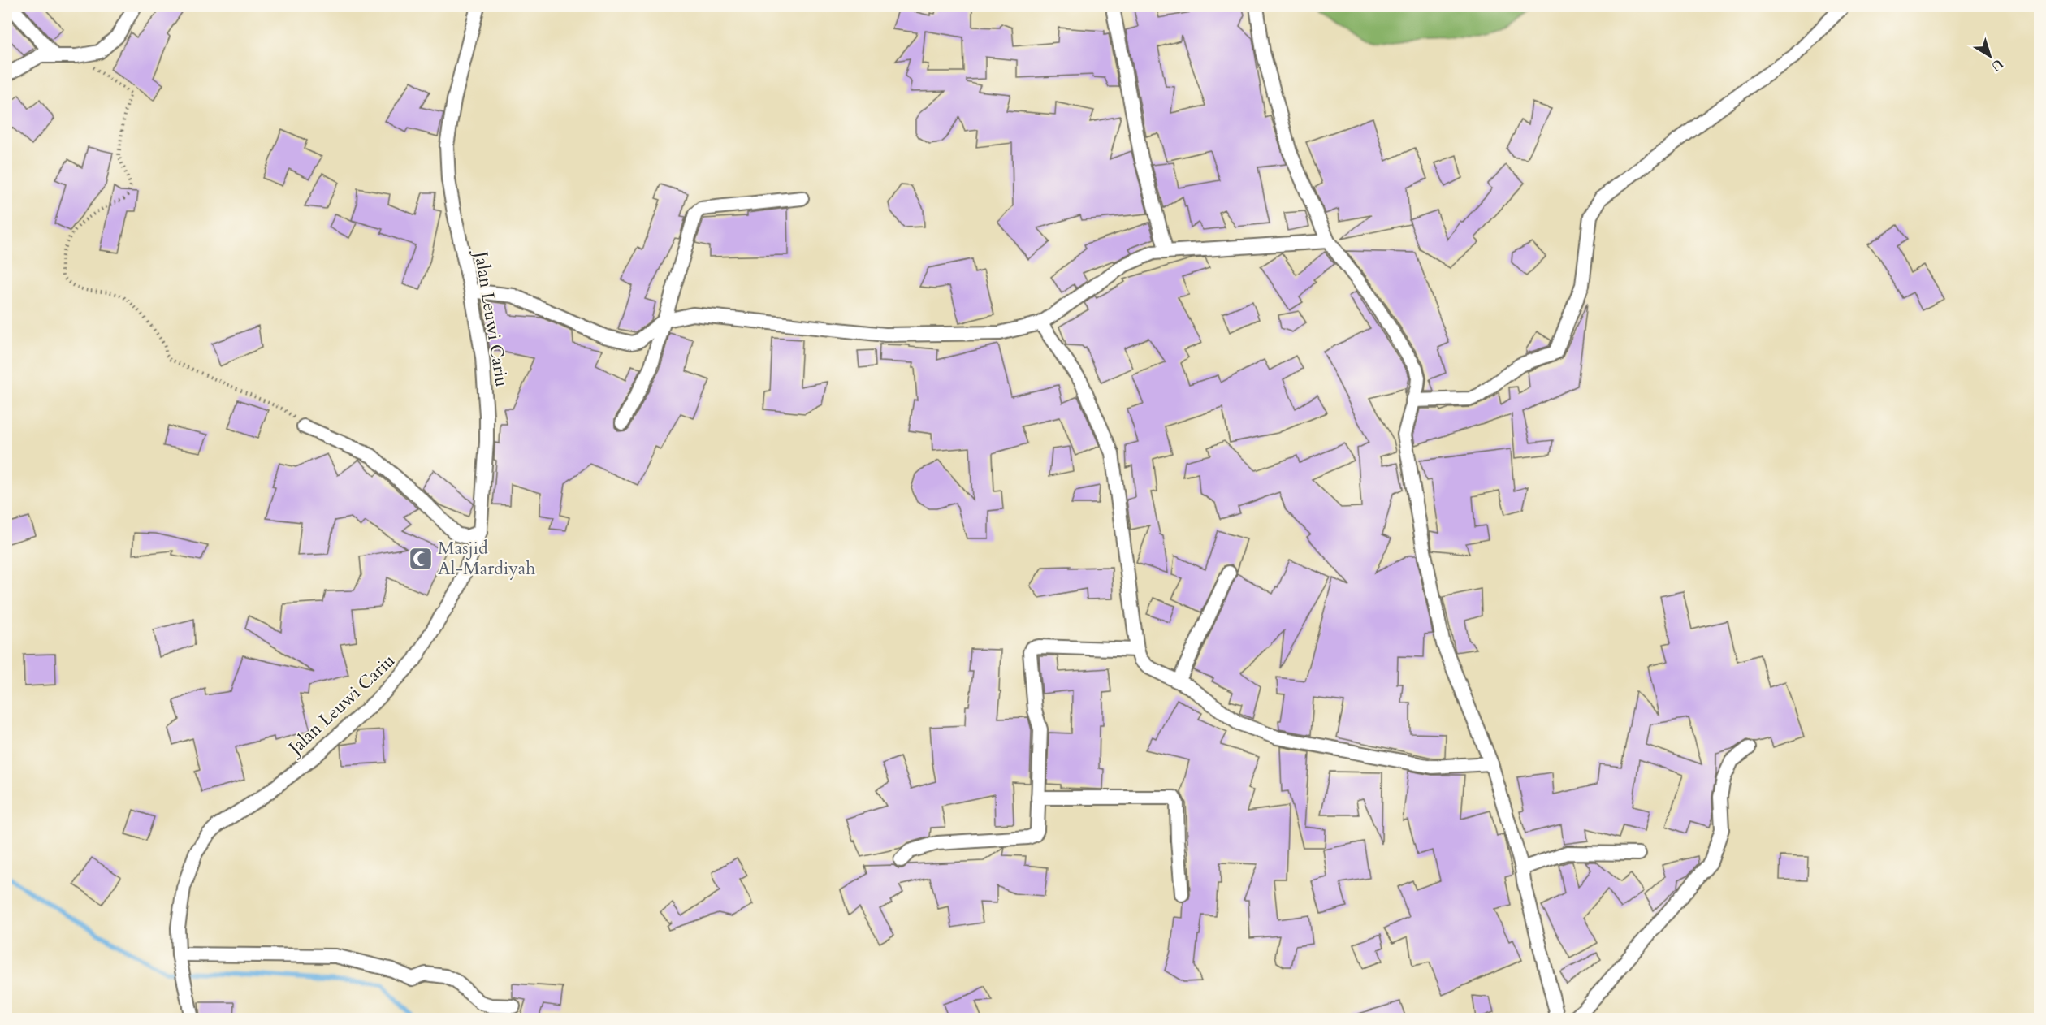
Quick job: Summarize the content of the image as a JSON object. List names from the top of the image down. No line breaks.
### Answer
{"streets":{"street":["Jalan Leuwi Cariu"]},"places":{"mosque":["Masjid Al-Mardiyah"]},"north":"bottom right"}
